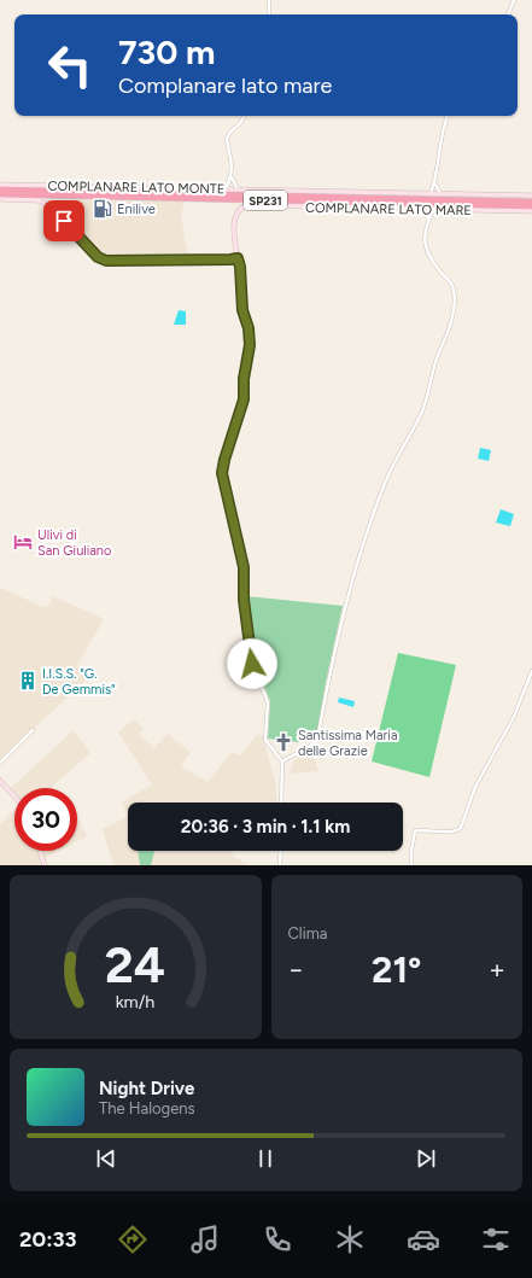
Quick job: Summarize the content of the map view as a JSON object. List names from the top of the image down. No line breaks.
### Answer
{"streets":{"highway":["SP231"],"street":["COMPLANARE LATO MONTE","COMPLANARE LATO MARE"]},"places":{"fuel station":["Enilive"],"hotel":["Ulivi di San Giuliano"],"building":["I.I.S.S. \"G. De Gemmis\""],"church":["Santissima Maria delle Grazie"]},"page":{"turn":["730 m","Complanare lato mare"],"limit":"30","trip":"20:36 · 3 min · 1.1 km","tile":"Clima","heat":["−","21°","+"],"song":["Night Drive","The Halogens"],"tabs":"20:33","gauge":["24","km/h"]}}
